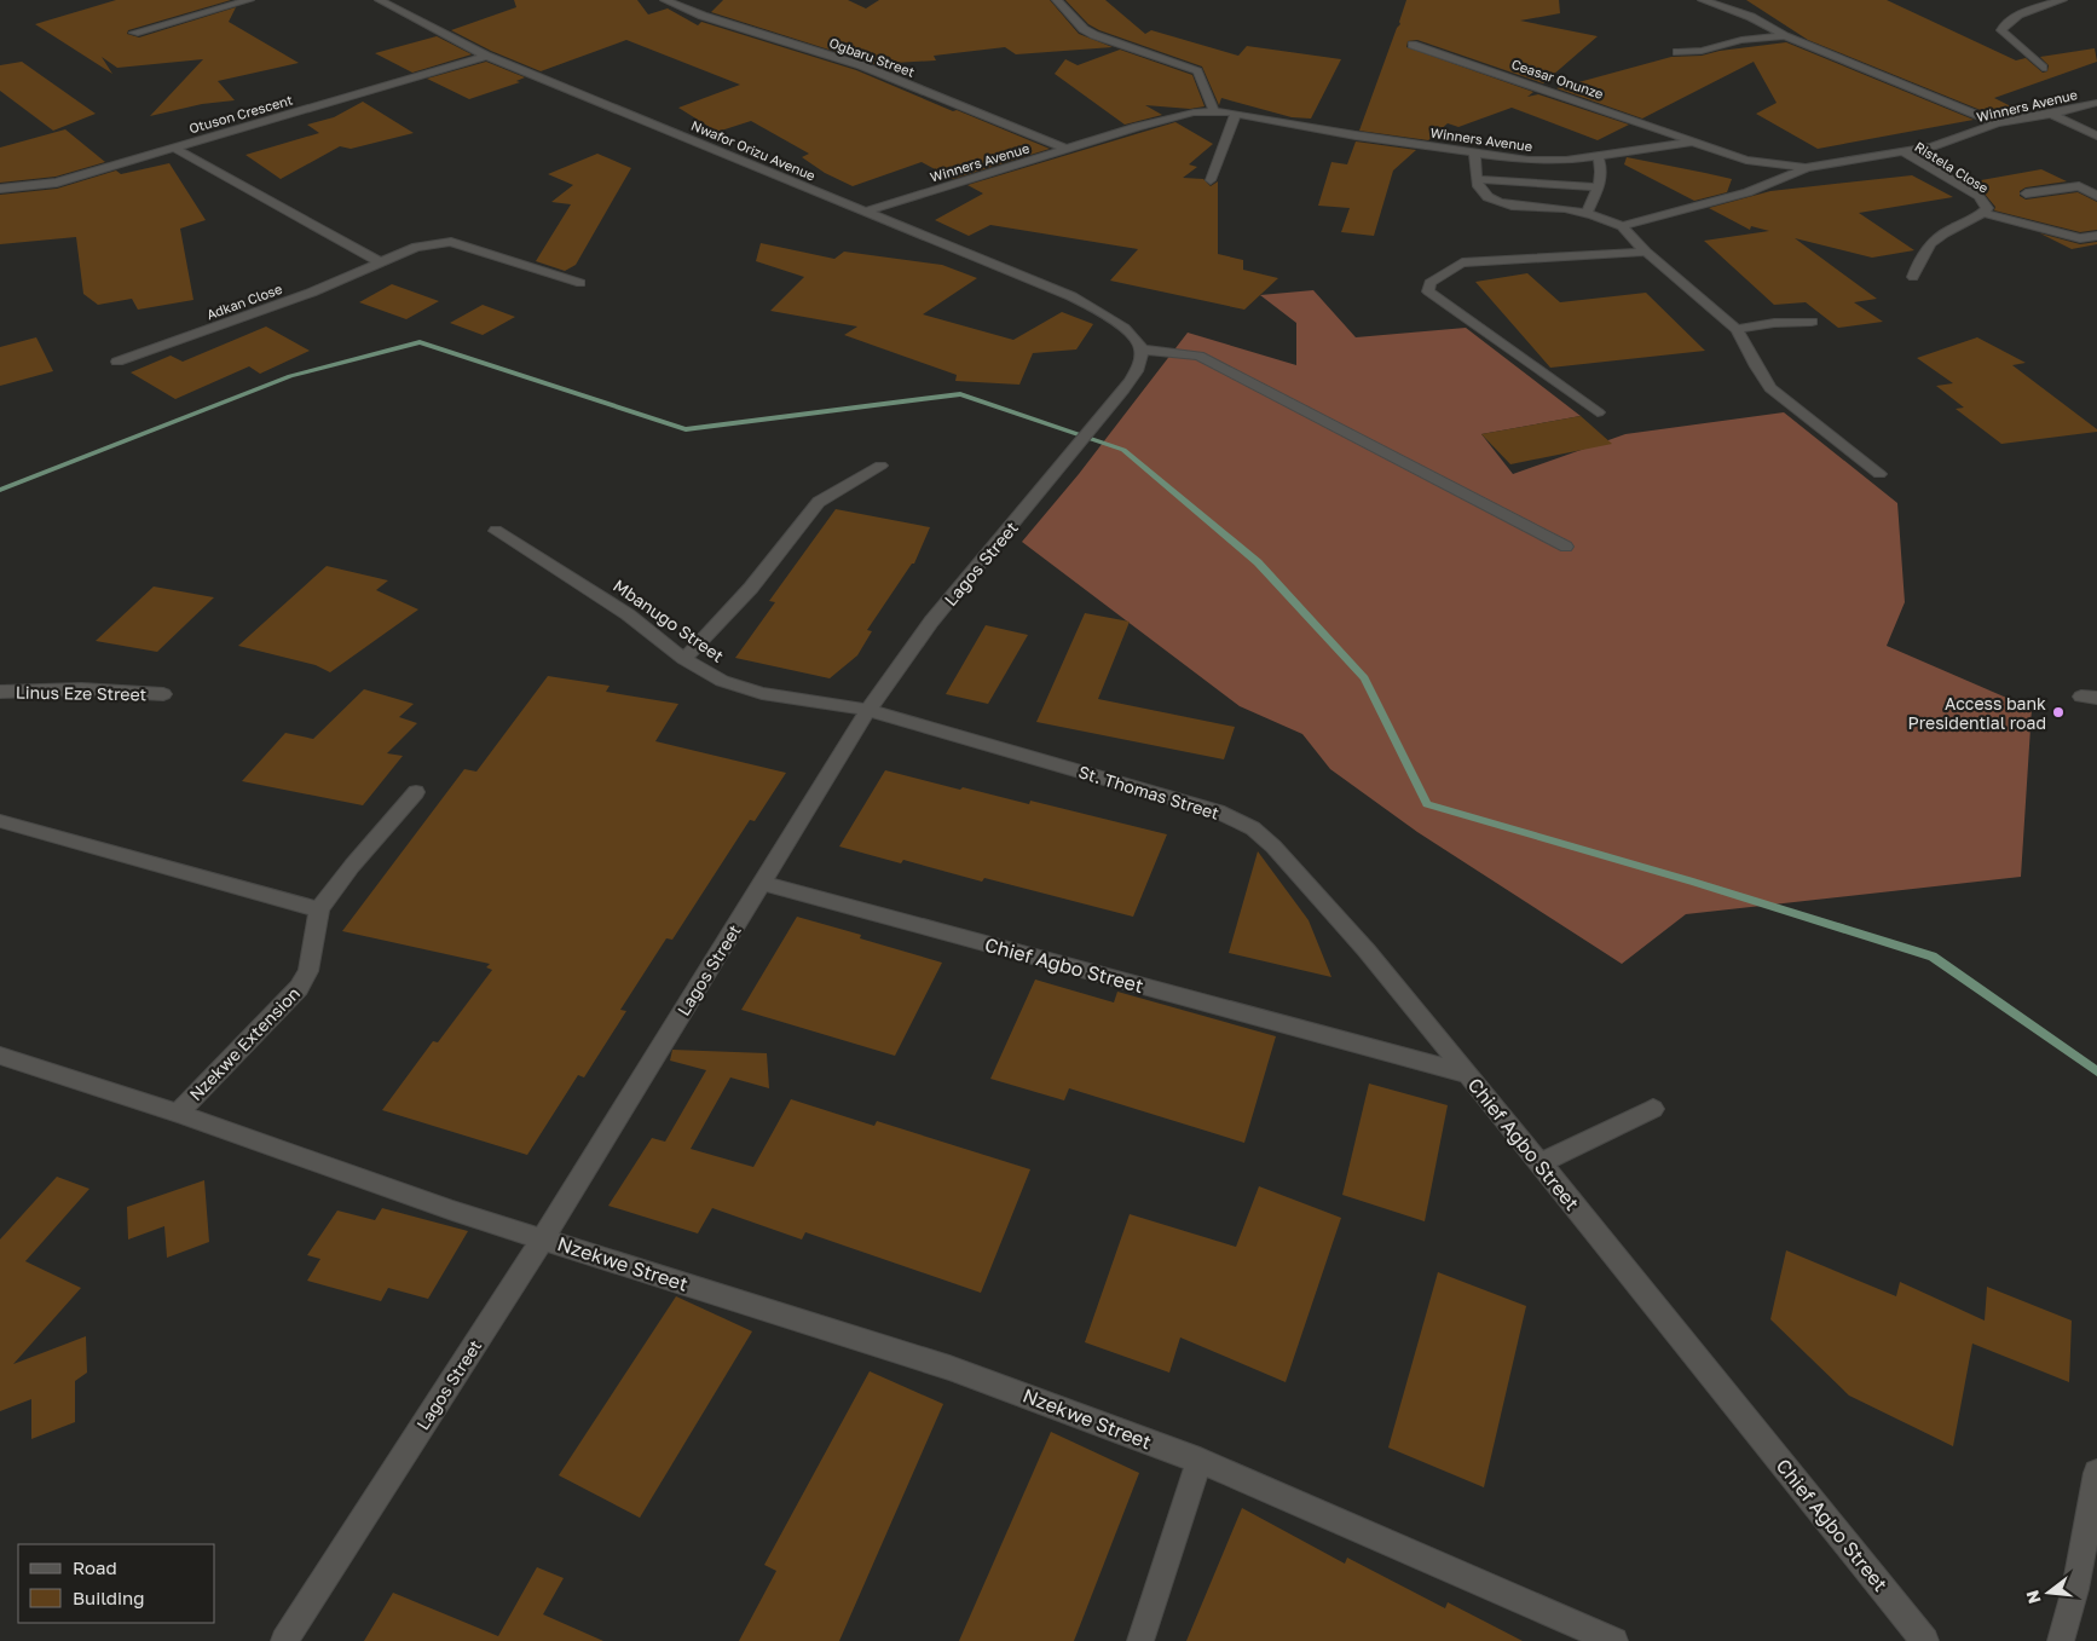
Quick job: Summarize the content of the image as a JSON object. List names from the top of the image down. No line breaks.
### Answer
{"streets":{"street":["Ogbaru Street","Ceasar Onunze","Winners Avenue","Otuson Crescent","Nwafor Orizu Avenue","Ristela Close","Adkan Close","Lagos Street","Mbanugo Street","Linus Eze Street","St. Thomas Street","Chief Agbo Street","Nzekwe Extension","Nzekwe Street"]},"crossings":[["Ogbaru Street","Winners Avenue"],["Ceasar Onunze","Winners Avenue"],["Winners Avenue","Nwafor Orizu Avenue"],["Winners Avenue","Ristela Close"],["Otuson Crescent","Nwafor Orizu Avenue"],["Nwafor Orizu Avenue","Lagos Street"],["Lagos Street","Mbanugo Street"],["Lagos Street","St. Thomas Street"],["Lagos Street","Chief Agbo Street"],["Lagos Street","Nzekwe Extension"],["Lagos Street","Nzekwe Street"],["Mbanugo Street","St. Thomas Street"],["St. Thomas Street","Chief Agbo Street"],["Nzekwe Extension","Nzekwe Street"]],"places":["Access bank Presidential road"],"legend":["Road","Building"],"north":"left"}
